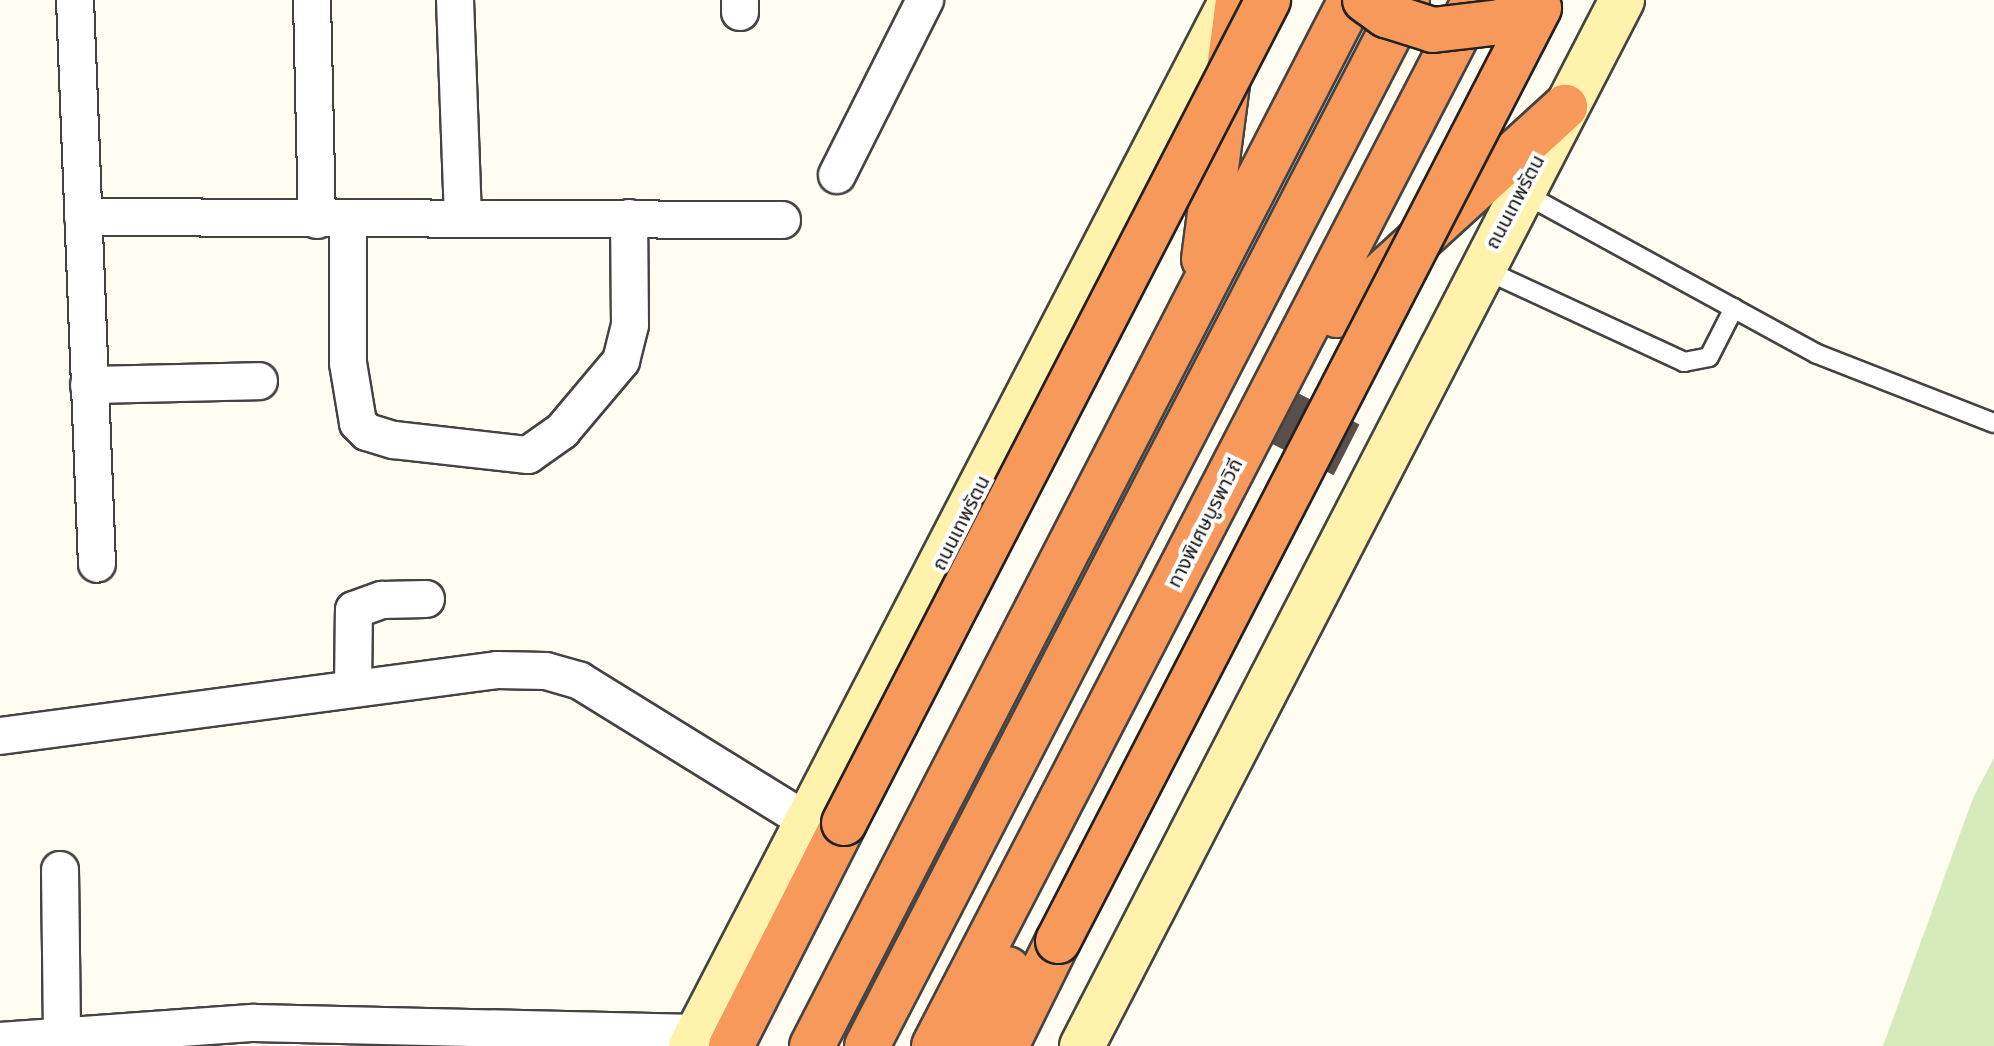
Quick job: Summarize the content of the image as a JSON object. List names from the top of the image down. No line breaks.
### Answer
{"streets":{"highway":["ทางพิเศษบูรพาวิถี"],"main road":["ถนนเทพรัตน"]}}
